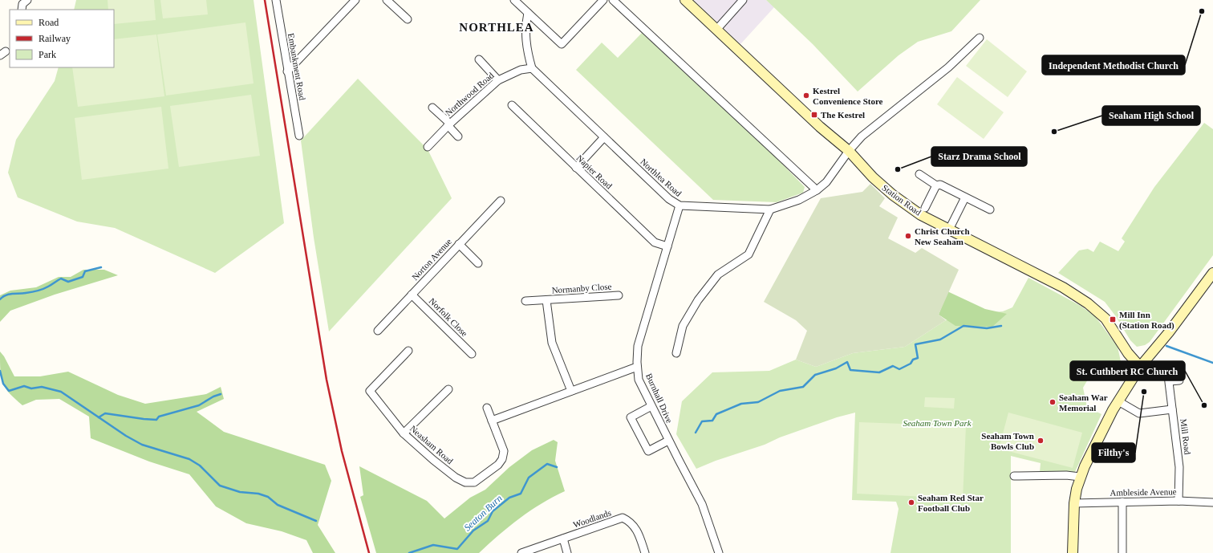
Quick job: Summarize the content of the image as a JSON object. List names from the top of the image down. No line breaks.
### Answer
{"streets":{"main road":["Station Road"],"street":["Embankment Road","Northwood Road","Napier Road","Northlea Road","Norton Avenue","Normanby Close","Norfolk Close","Burnhall Drive","Mill Road","Neasham Road","Ambleside Avenue","Woodlands"]},"crossings":[["Northwood Road","Northlea Road"],["Napier Road","Burnhall Drive"],["Northlea Road","Station Road"],["Northlea Road","Burnhall Drive"],["Norton Avenue","Norfolk Close"],["Mill Road","Ambleside Avenue"]],"districts":["NORTHLEA"],"water":["Seaton Burn"],"parks":["Seaham Town Park"],"places":{"other":["Independent Methodist Church","Kestrel Convenience Store","Seaham High School","Starz Drama School","Christ Church New Seaham","Filthy's","Seaham War Memorial","St. Cuthbert RC Church","Seaham Town Bowls Club","Seaham Red Star Football Club"],"transit":["The Kestrel","Mill Inn (Station Road)"]},"legend":["Road","Railway","Park"]}
